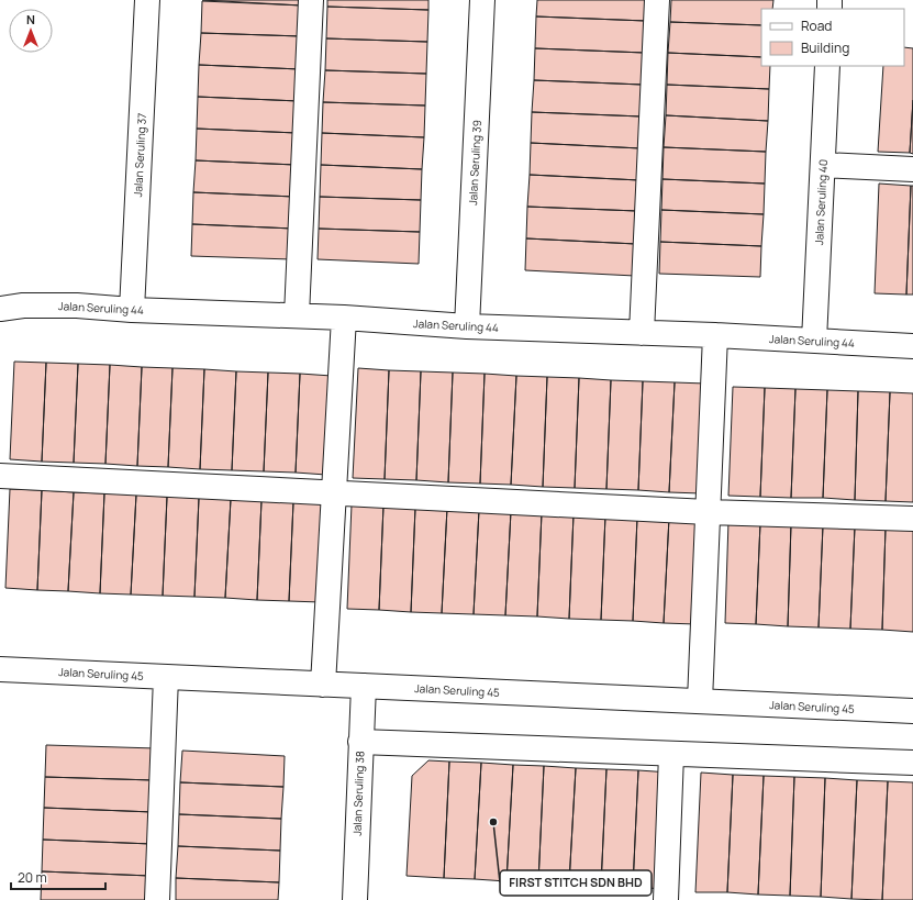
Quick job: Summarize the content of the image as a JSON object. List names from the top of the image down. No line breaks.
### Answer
{"streets":{"street":["Jalan Seruling 37","Jalan Seruling 39","Jalan Seruling 40","Jalan Seruling 44","Jalan Seruling 45","Jalan Seruling 38"]},"crossings":[["Jalan Seruling 37","Jalan Seruling 44"],["Jalan Seruling 39","Jalan Seruling 44"],["Jalan Seruling 40","Jalan Seruling 44"],["Jalan Seruling 45","Jalan Seruling 38"]],"places":["FIRST STITCH SDN BHD"],"legend":["Road","Building"],"scale_bar":"20 m","north":"top"}
